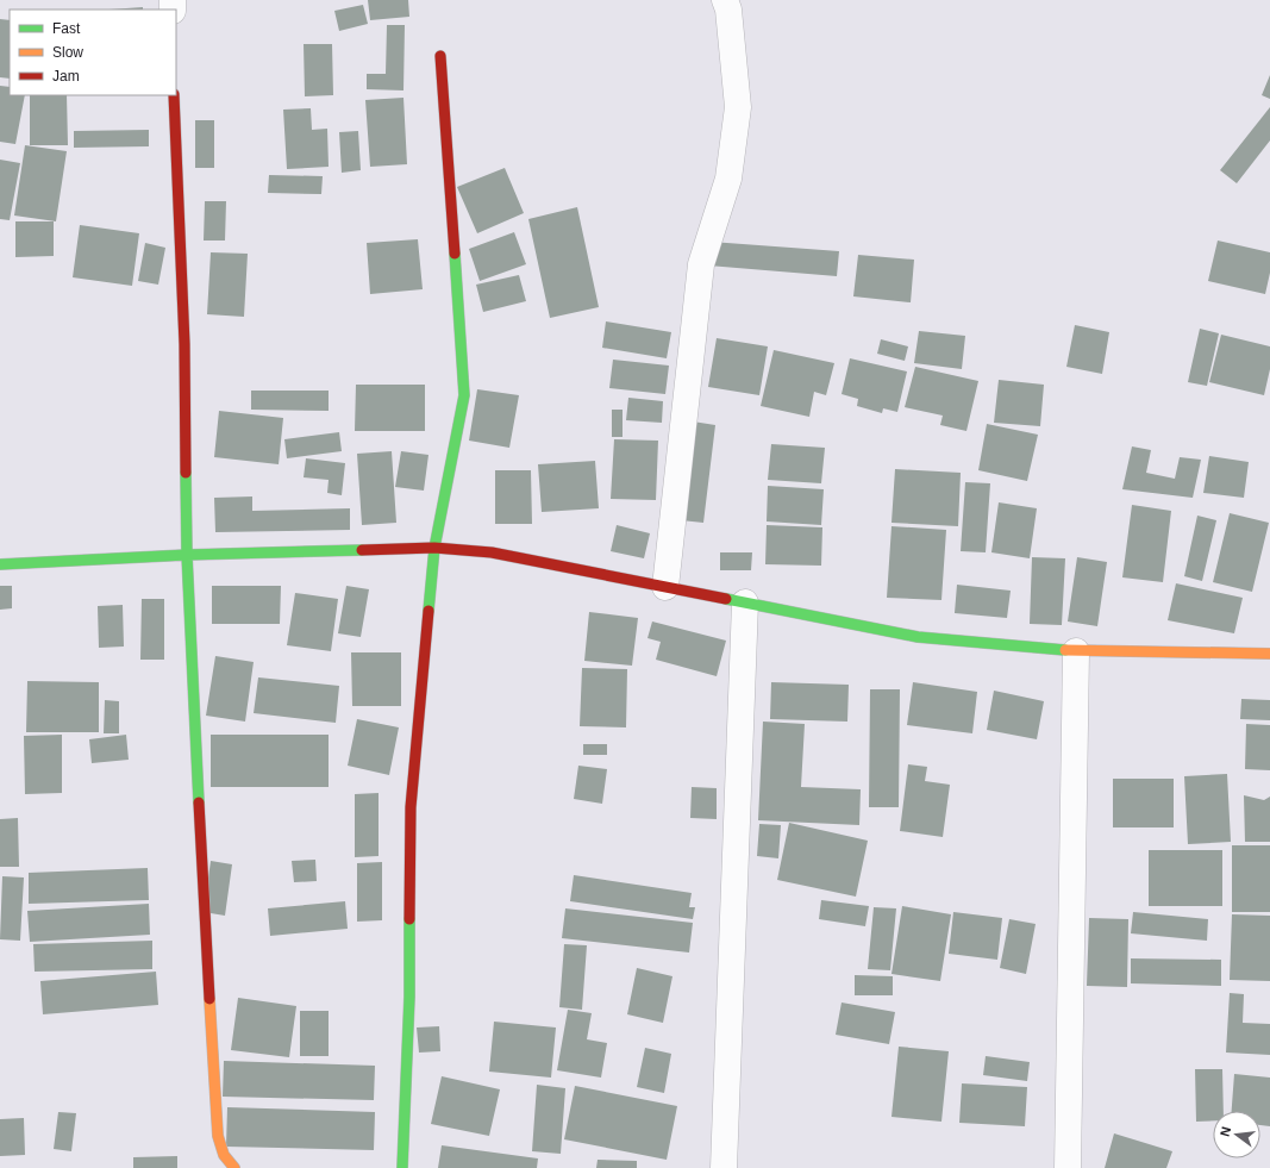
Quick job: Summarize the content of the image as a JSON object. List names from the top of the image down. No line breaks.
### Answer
{"legend":["Fast","Slow","Jam"],"north":"left"}
